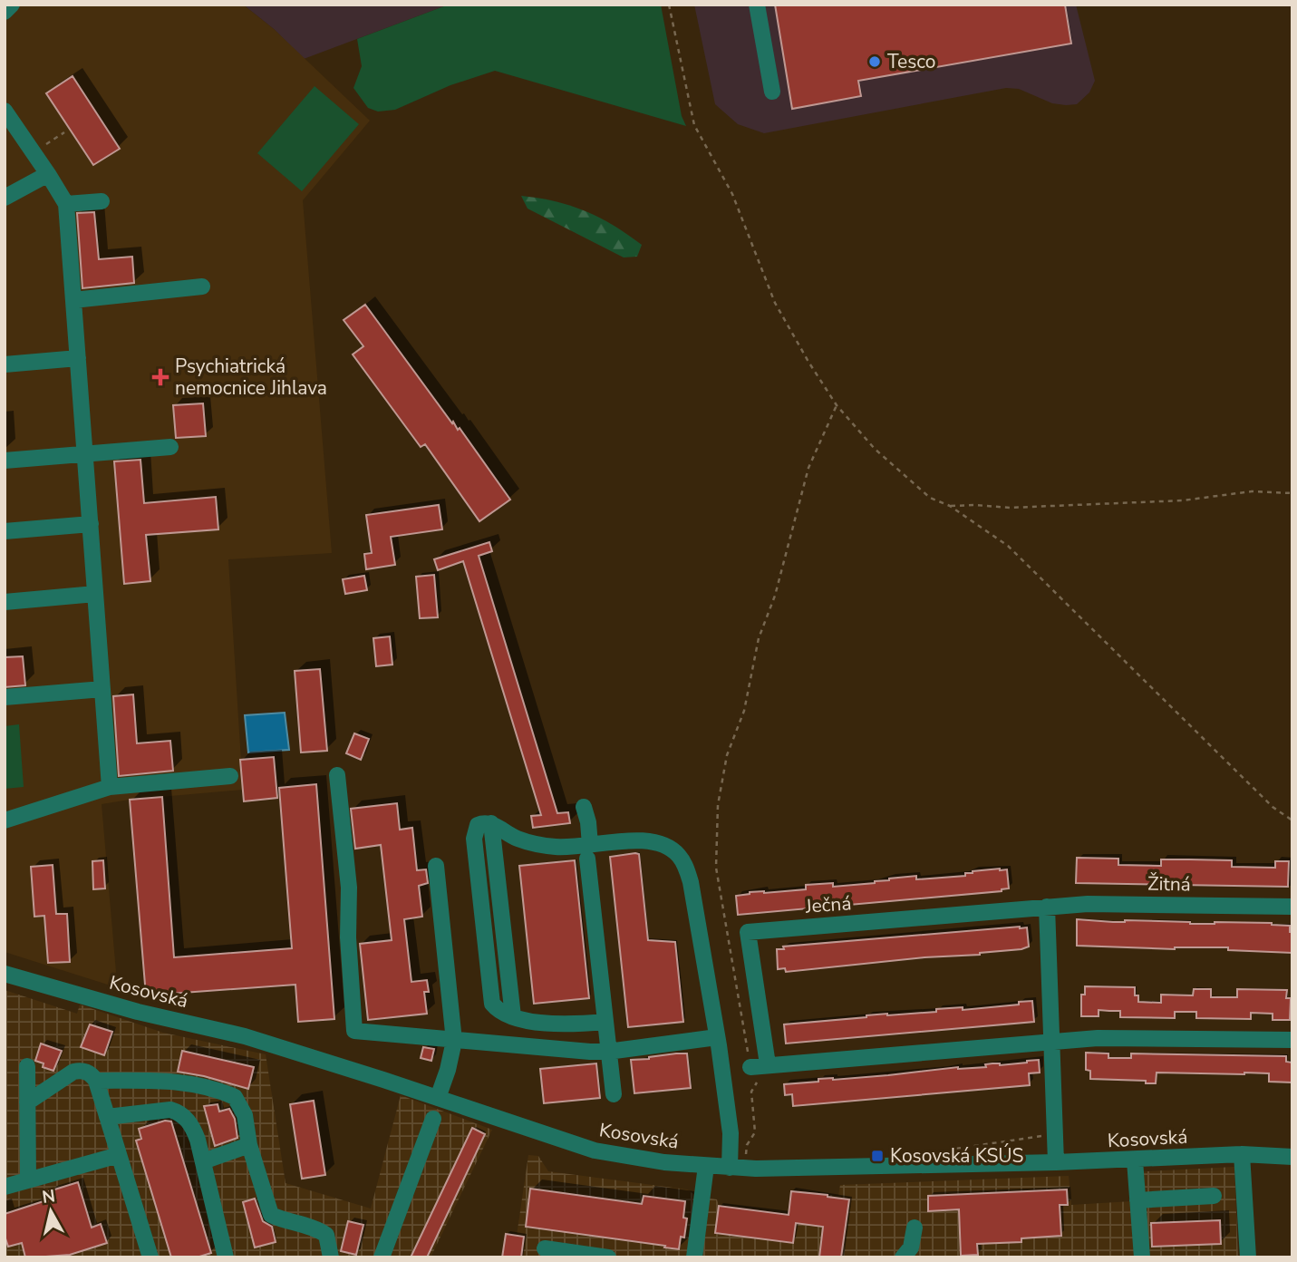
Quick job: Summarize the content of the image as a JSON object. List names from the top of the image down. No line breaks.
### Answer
{"streets":{"street":["Žitná","Ječná","Kosovská"]},"crossings":[["Žitná","Ječná"]],"places":{"other":["Tesco"],"health":["Psychiatrická nemocnice Jihlava"],"transit":["Kosovská KSÚS"]},"north":"top"}
